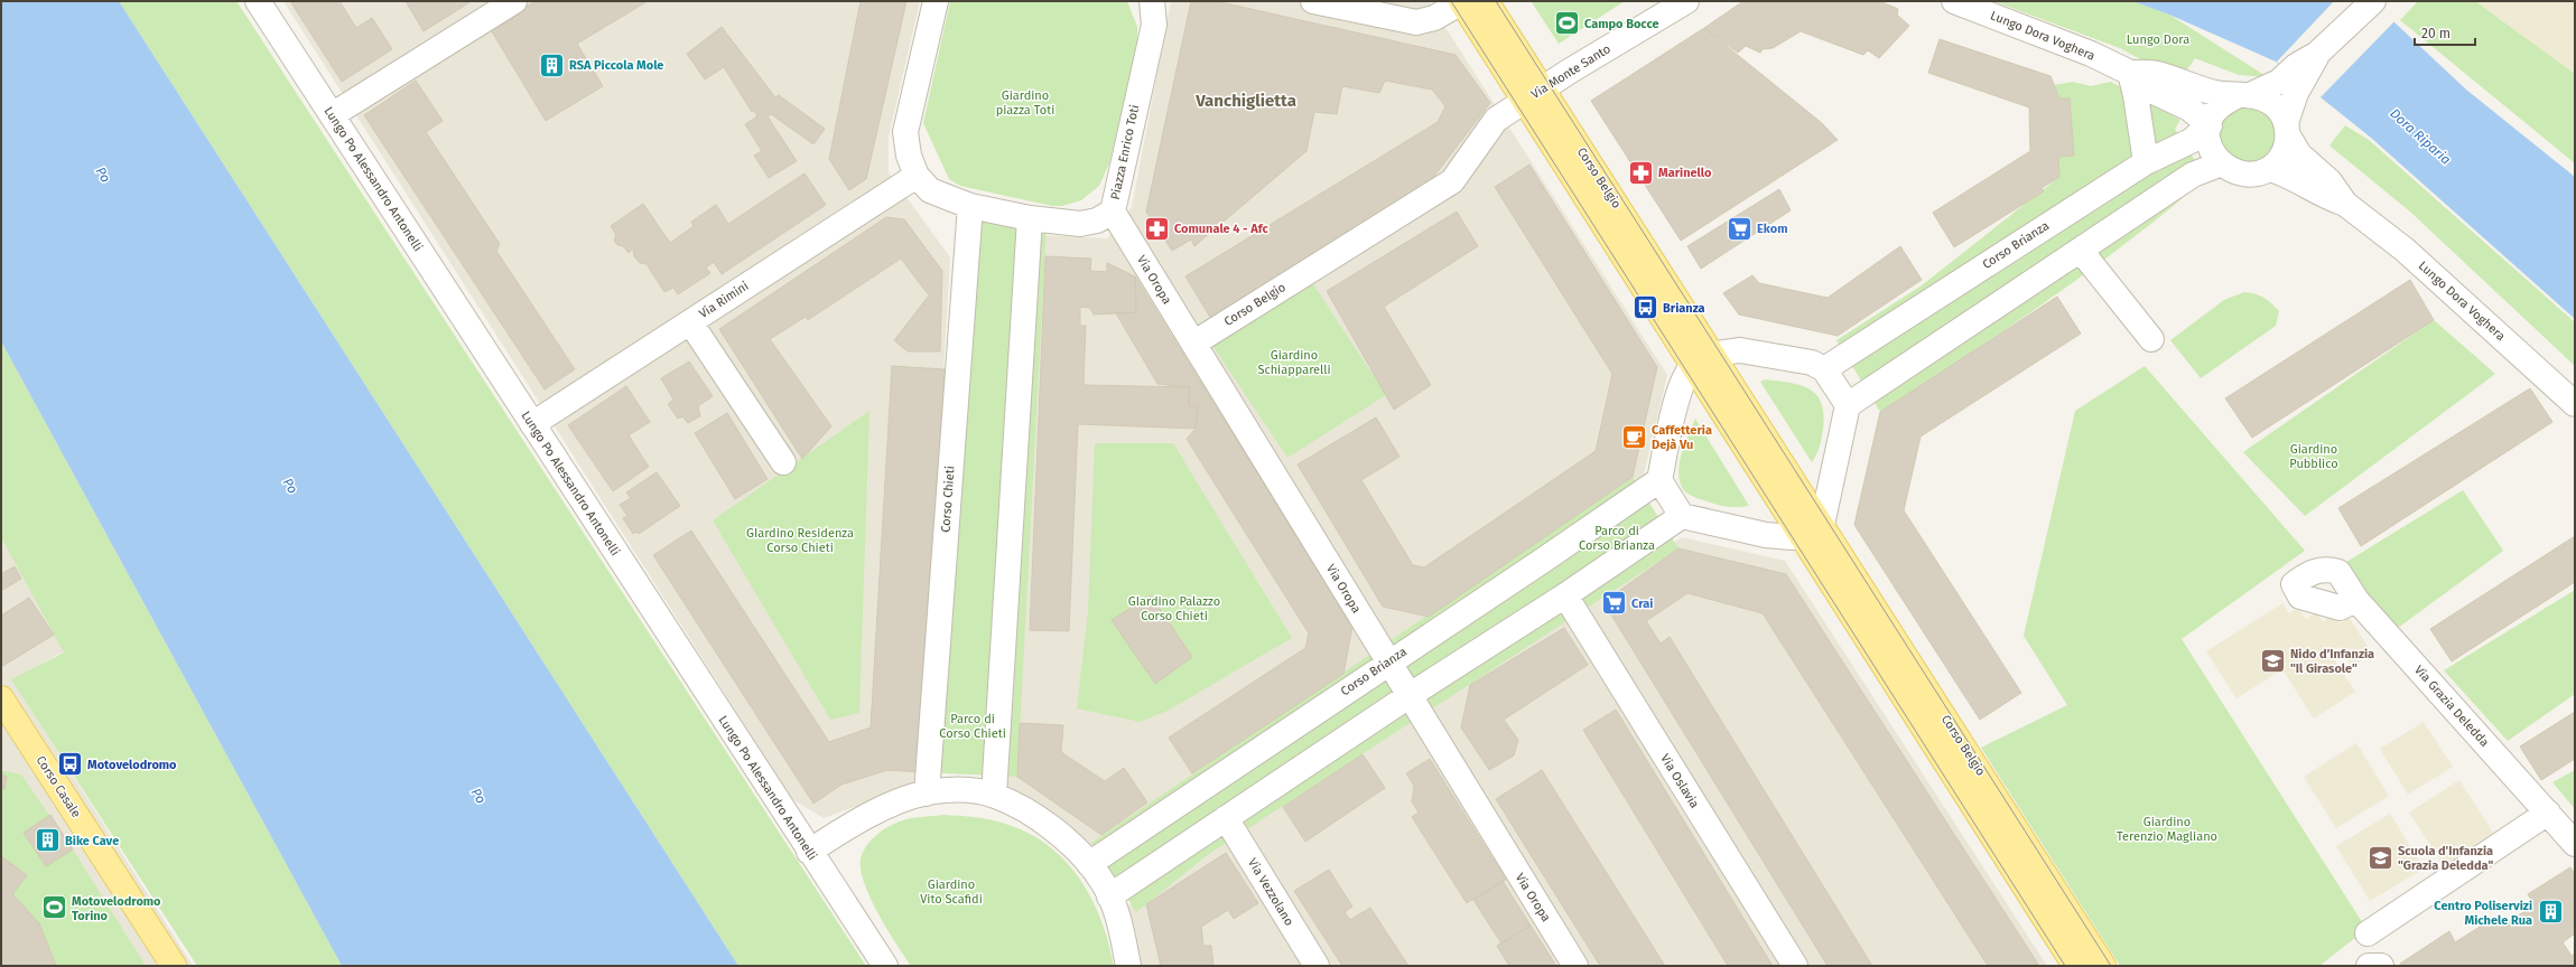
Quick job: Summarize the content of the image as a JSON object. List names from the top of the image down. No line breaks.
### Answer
{"streets":{"main road":["Corso Belgio","Corso Casale"],"street":["Lungo Dora Voghera","Via Monte Santo","Piazza Enrico Toti","Lungo Po Alessandro Antonelli","Corso Brianza","Via Oropa","Via Rimini","Corso Chieti","Via Grazia Deledda","Via Oslavia","Via Vezzolano"]},"crossings":[["Lungo Dora Voghera","Corso Brianza"],["Via Monte Santo","Corso Belgio"],["Piazza Enrico Toti","Via Oropa"],["Piazza Enrico Toti","Via Rimini"],["Piazza Enrico Toti","Corso Chieti"],["Corso Belgio","Via Oropa"],["Lungo Po Alessandro Antonelli","Via Rimini"],["Corso Brianza","Via Oropa"]],"districts":["Vanchiglietta"],"water":["Dora Riparia","Po"],"parks":["Lungo Dora","Giardino piazza Toti","Giardino Schiapparelli","Giardino Pubblico","Parco di Corso Brianza","GIardino Residenza Corso Chieti","GIardino Palazzo Corso Chieti","Parco di Corso Chieti","Giardino Terenzio Magliano","Giardino Vito Scafidi"],"places":{"sports":["Campo Bocce","Motovelodromo Torino"],"building":["RSA Piccola Mole","Bike Cave","Centro Poliservizi Michele Rua"],"pharmacy":["Marinello","Comunale 4 - Afc"],"supermarket":["Ekom","Crai"],"bus stop":["Brianza","Motovelodromo"],"cafe":["Caffetteria Dejà Vu"],"school or university":["Nido d’Infanzia \"Il Girasole\"","Scuola d'Infanzia \"Grazia Deledda\""]},"scale_bar":"20 m"}
